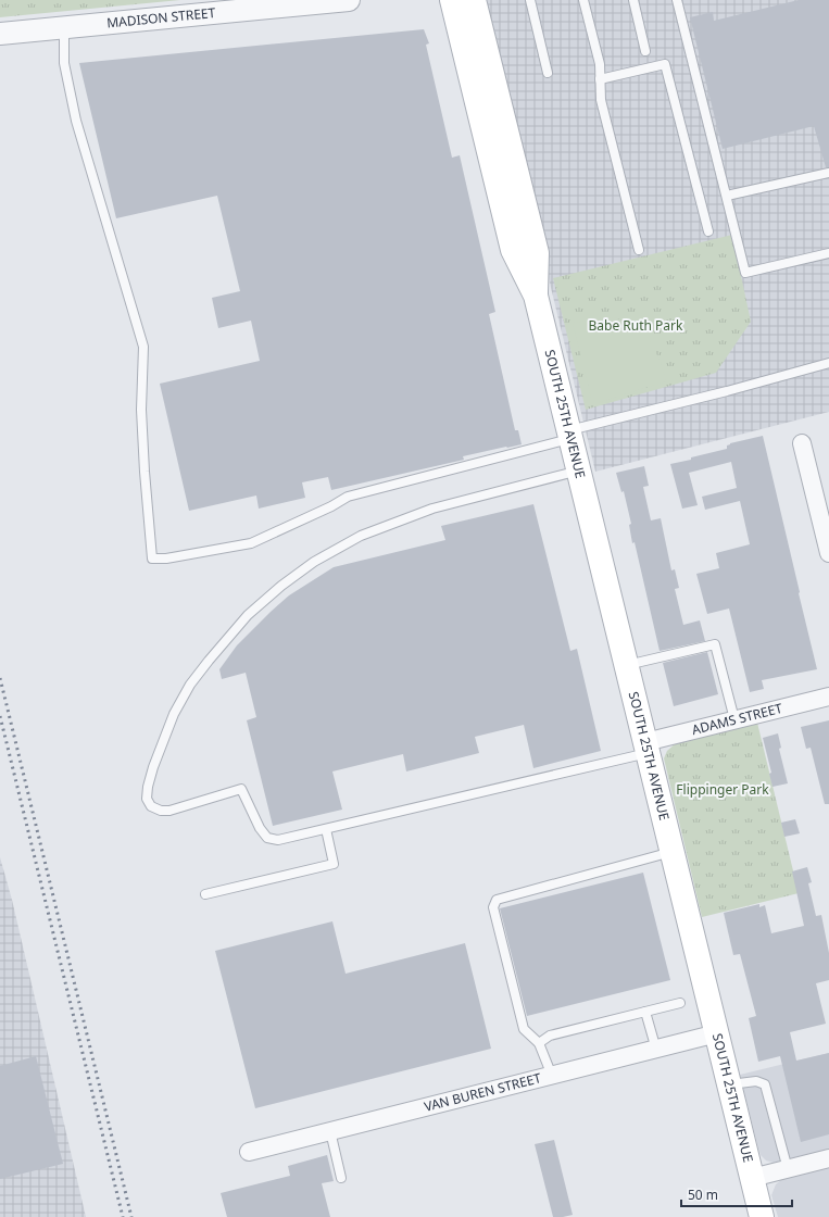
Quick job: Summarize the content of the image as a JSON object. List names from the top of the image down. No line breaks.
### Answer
{"streets":{"main road":["SOUTH 25TH AVENUE"],"street":["MADISON STREET","ADAMS STREET","VAN BUREN STREET"]},"crossings":[["SOUTH 25TH AVENUE","ADAMS STREET"],["SOUTH 25TH AVENUE","VAN BUREN STREET"]],"parks":["Babe Ruth Park","Flippinger Park"],"scale_bar":"50 m"}
